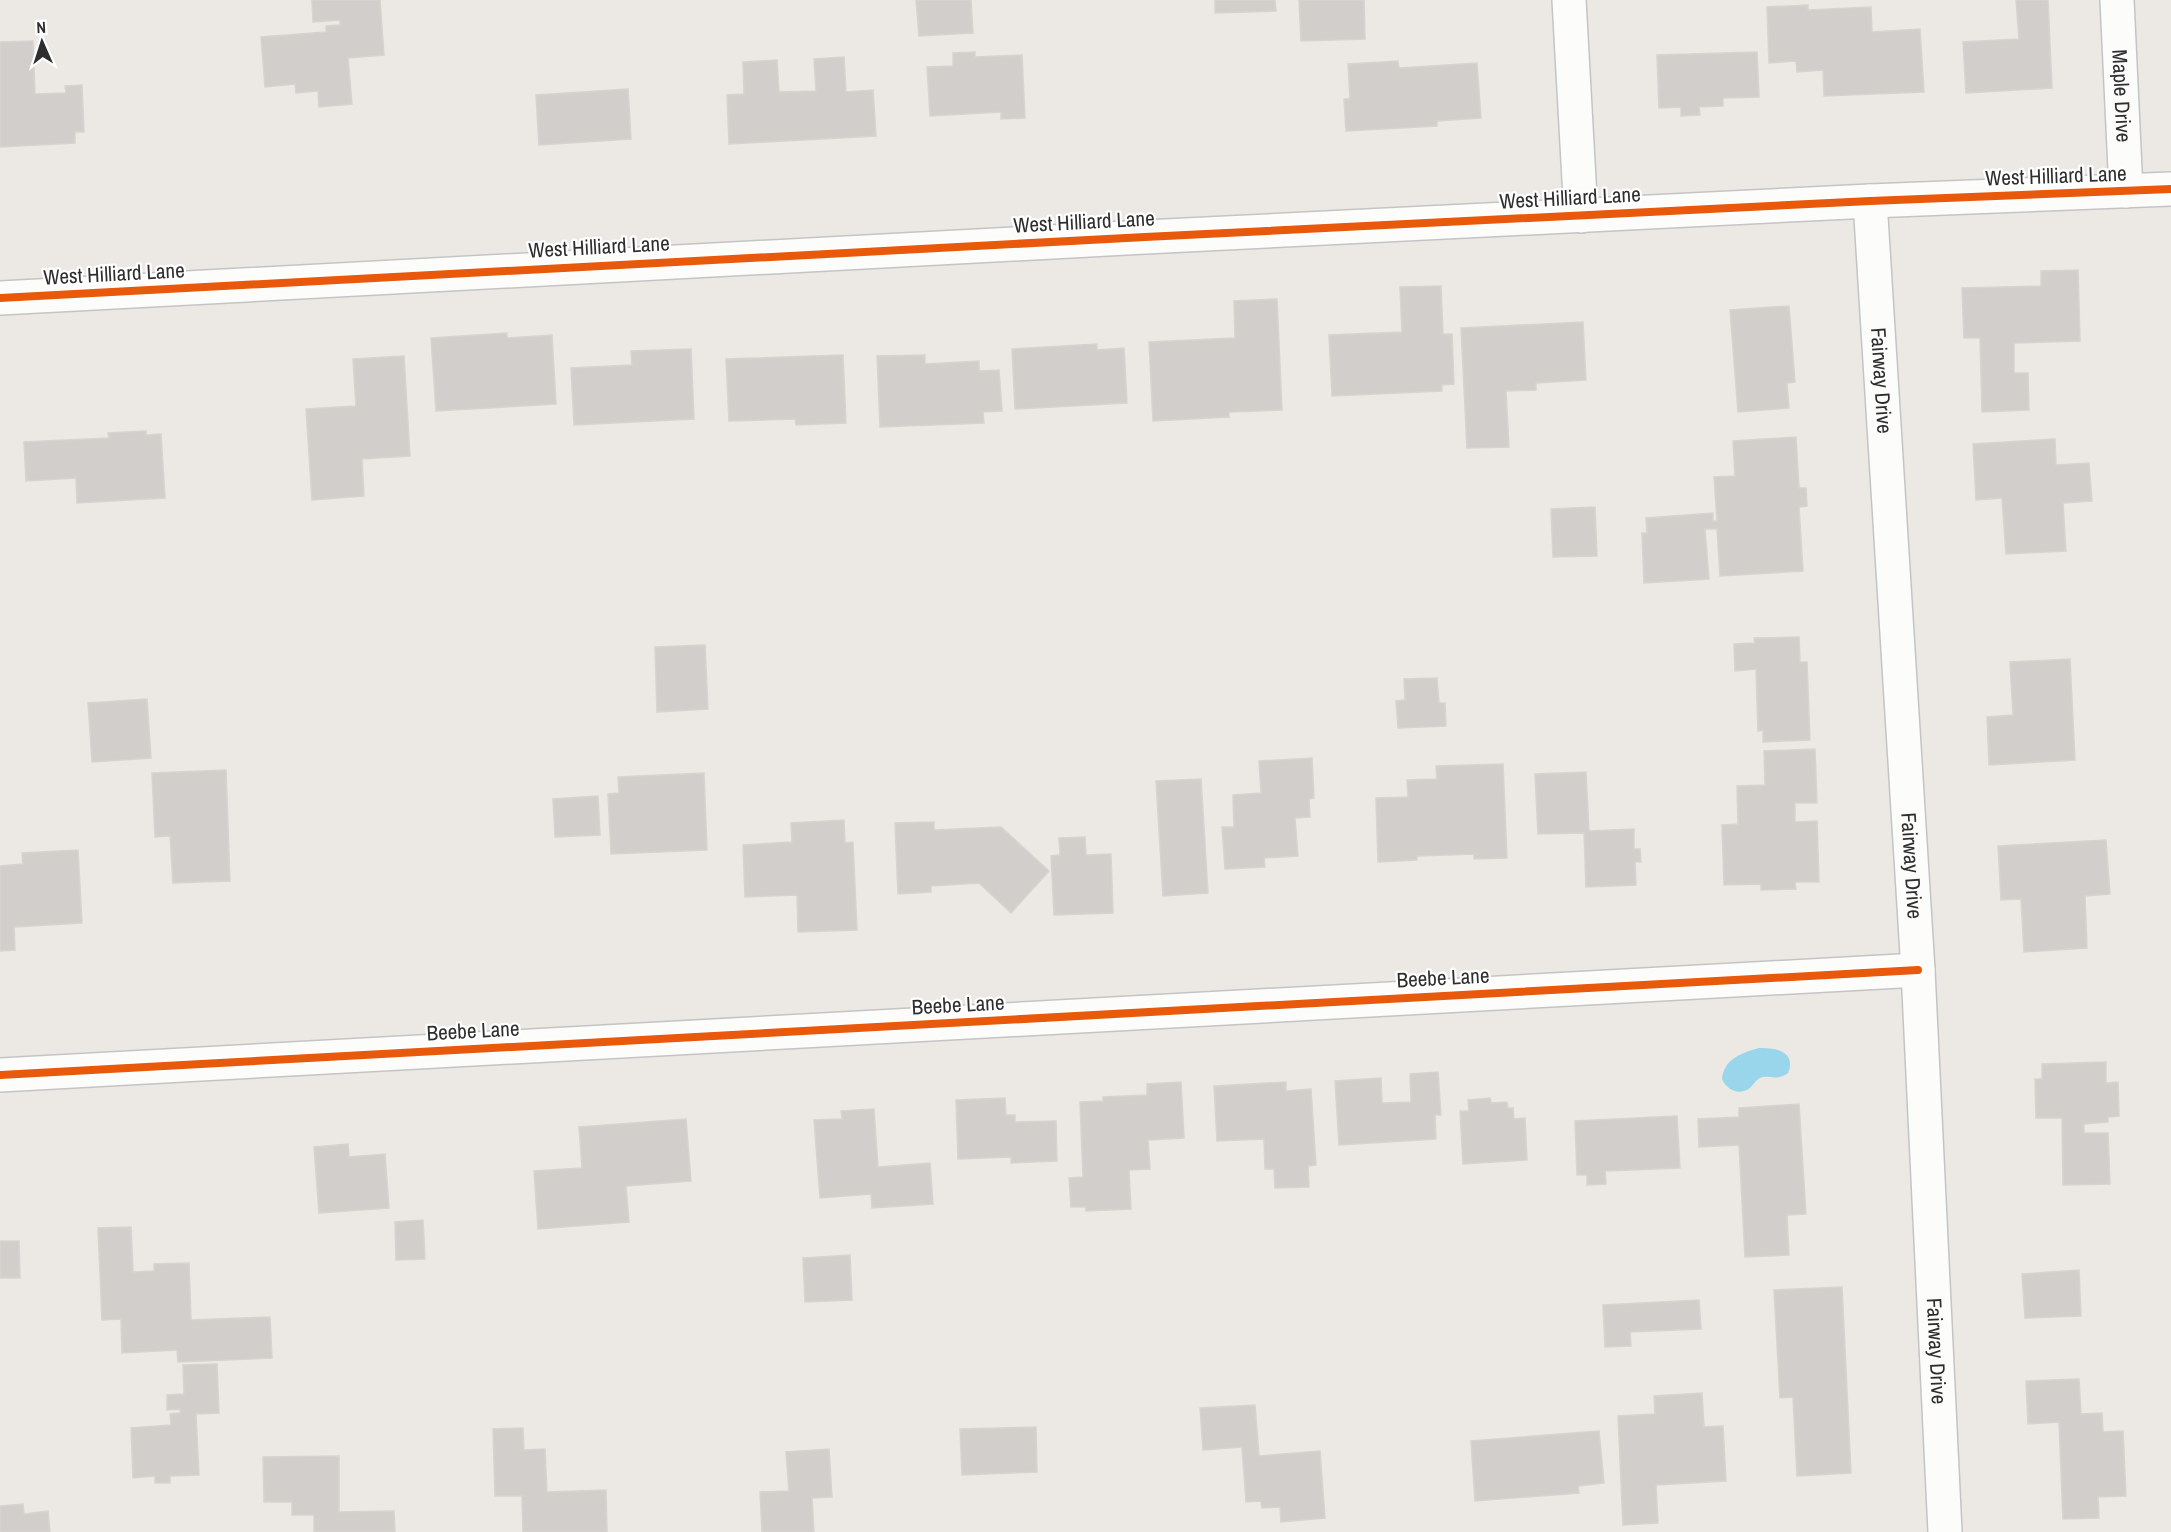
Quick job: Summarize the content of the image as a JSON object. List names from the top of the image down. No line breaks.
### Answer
{"streets":{"street":["Maple Drive","West Hilliard Lane","Fairway Drive","Beebe Lane"]},"crossings":[["Maple Drive","West Hilliard Lane"],["West Hilliard Lane","Fairway Drive"],["Fairway Drive","Beebe Lane"]],"north":"top"}
